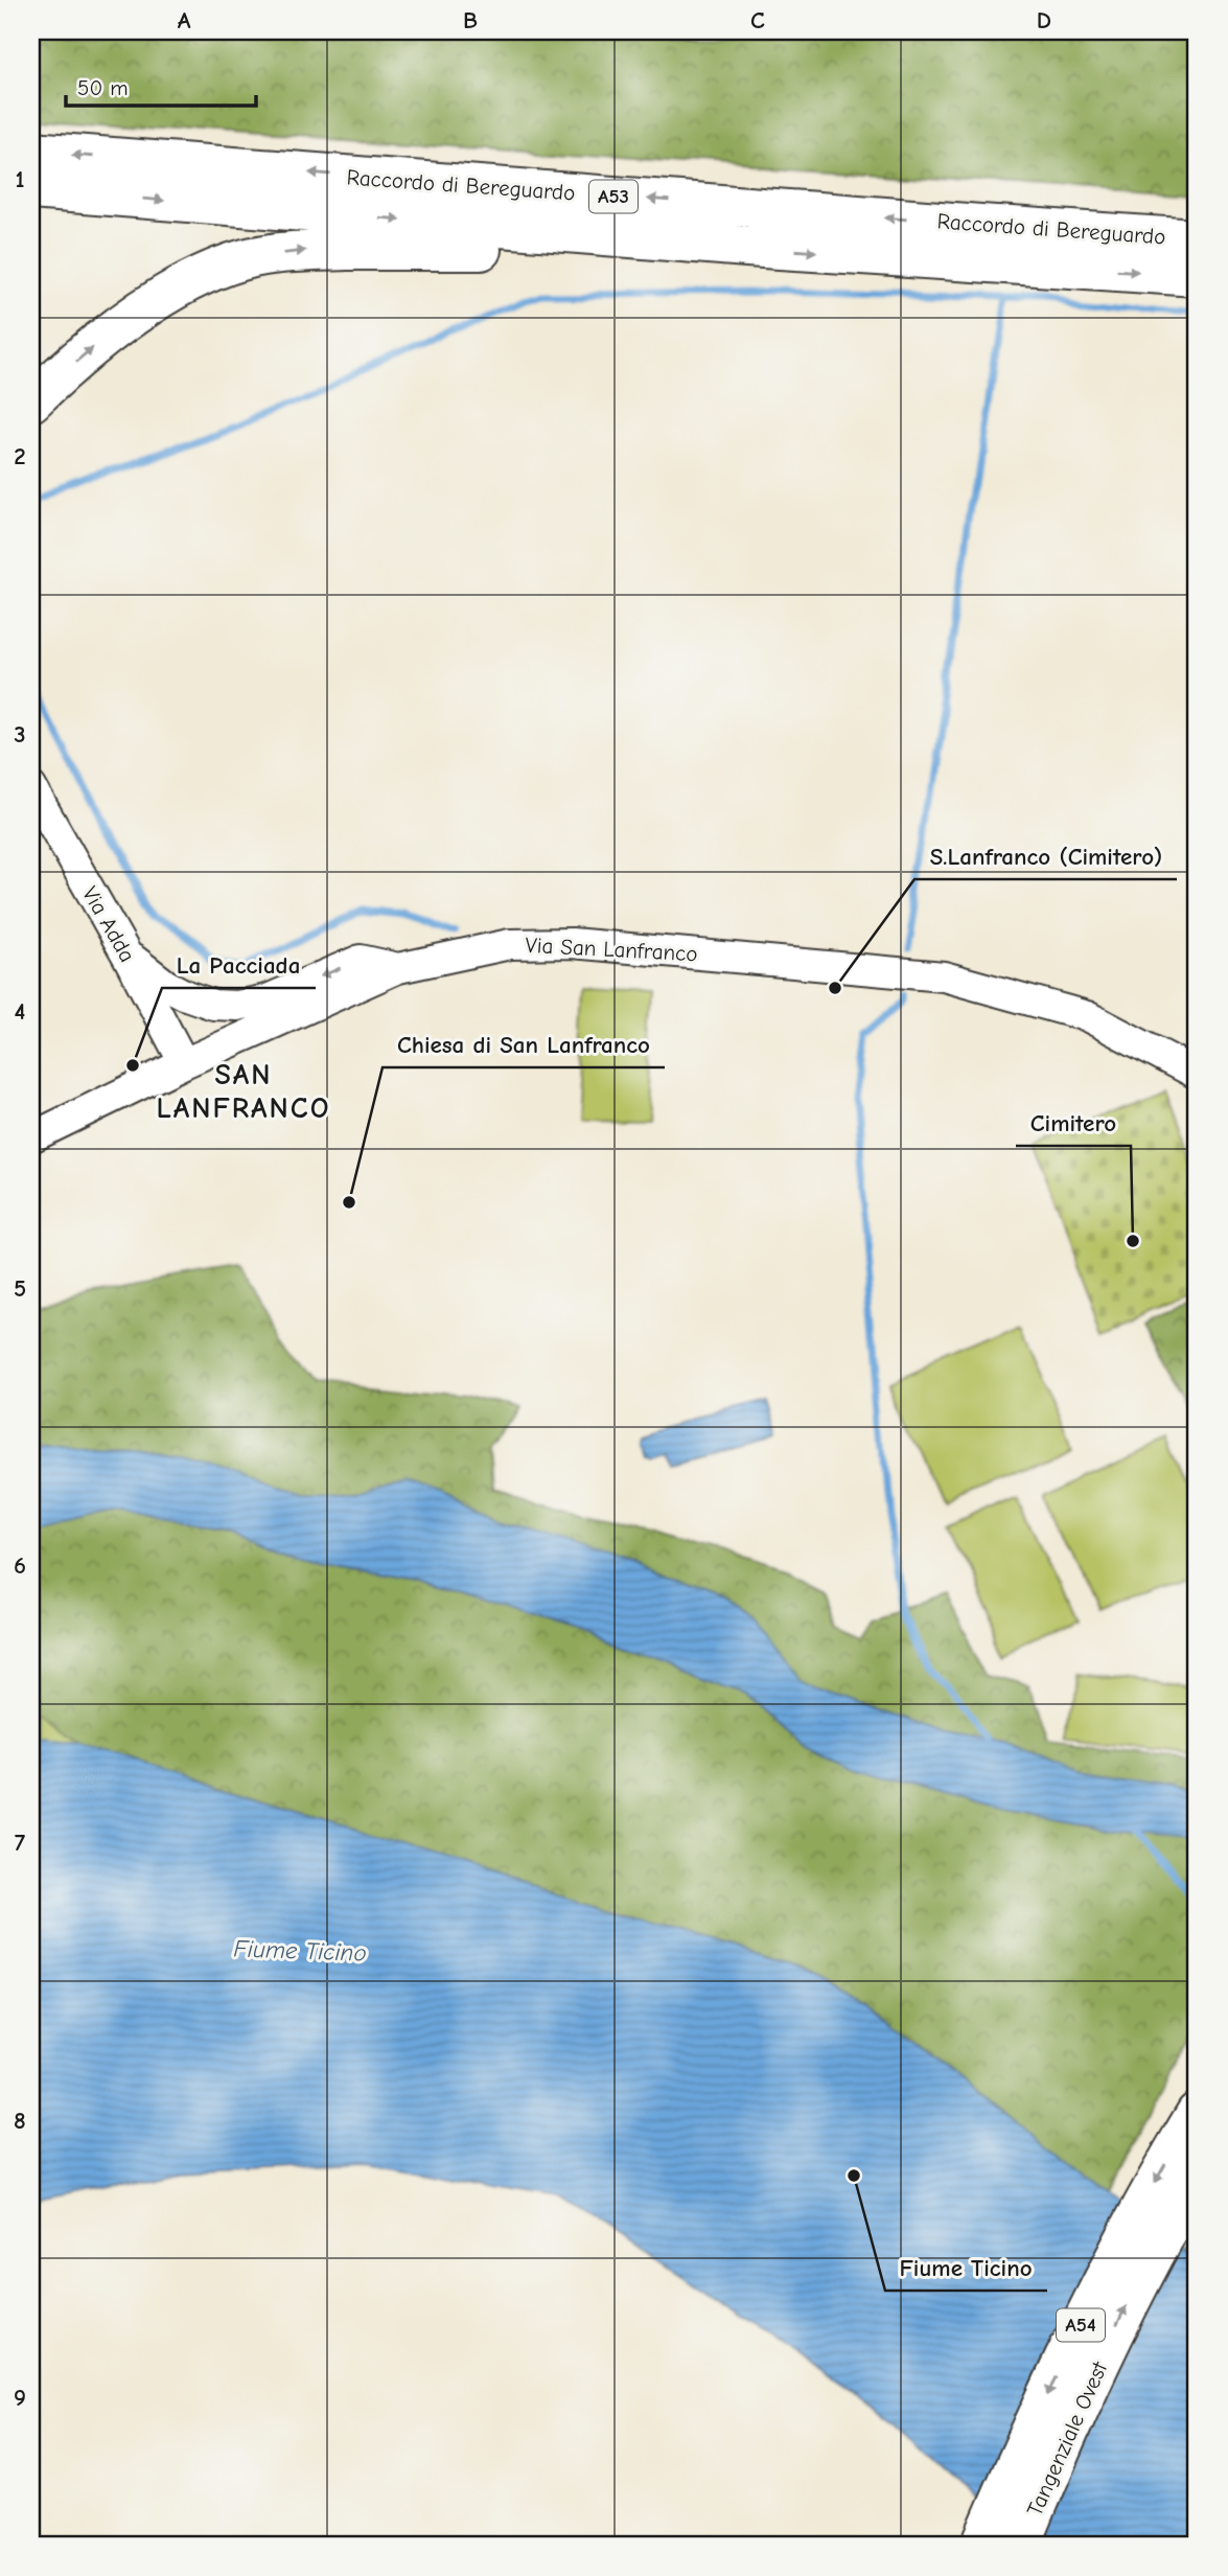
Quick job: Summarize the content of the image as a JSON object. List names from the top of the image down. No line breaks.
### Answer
{"streets":{"highway":["Raccordo di Bereguardo","A53","A54","Tangenziale Ovest"],"street":["Via Adda","Via San Lanfranco"]},"crossings":[["Via Adda","Via San Lanfranco"]],"districts":["SAN LANFRANCO"],"water":["Fiume Ticino"],"places":["S.Lanfranco (Cimitero)","La Pacciada","Chiesa di San Lanfranco","Cimitero","Fiume Ticino"],"scale_bar":"50 m","grid":{"columns":["A","B","C","D"],"rows":["1","2","3","4","5","6","7","8","9"]}}
